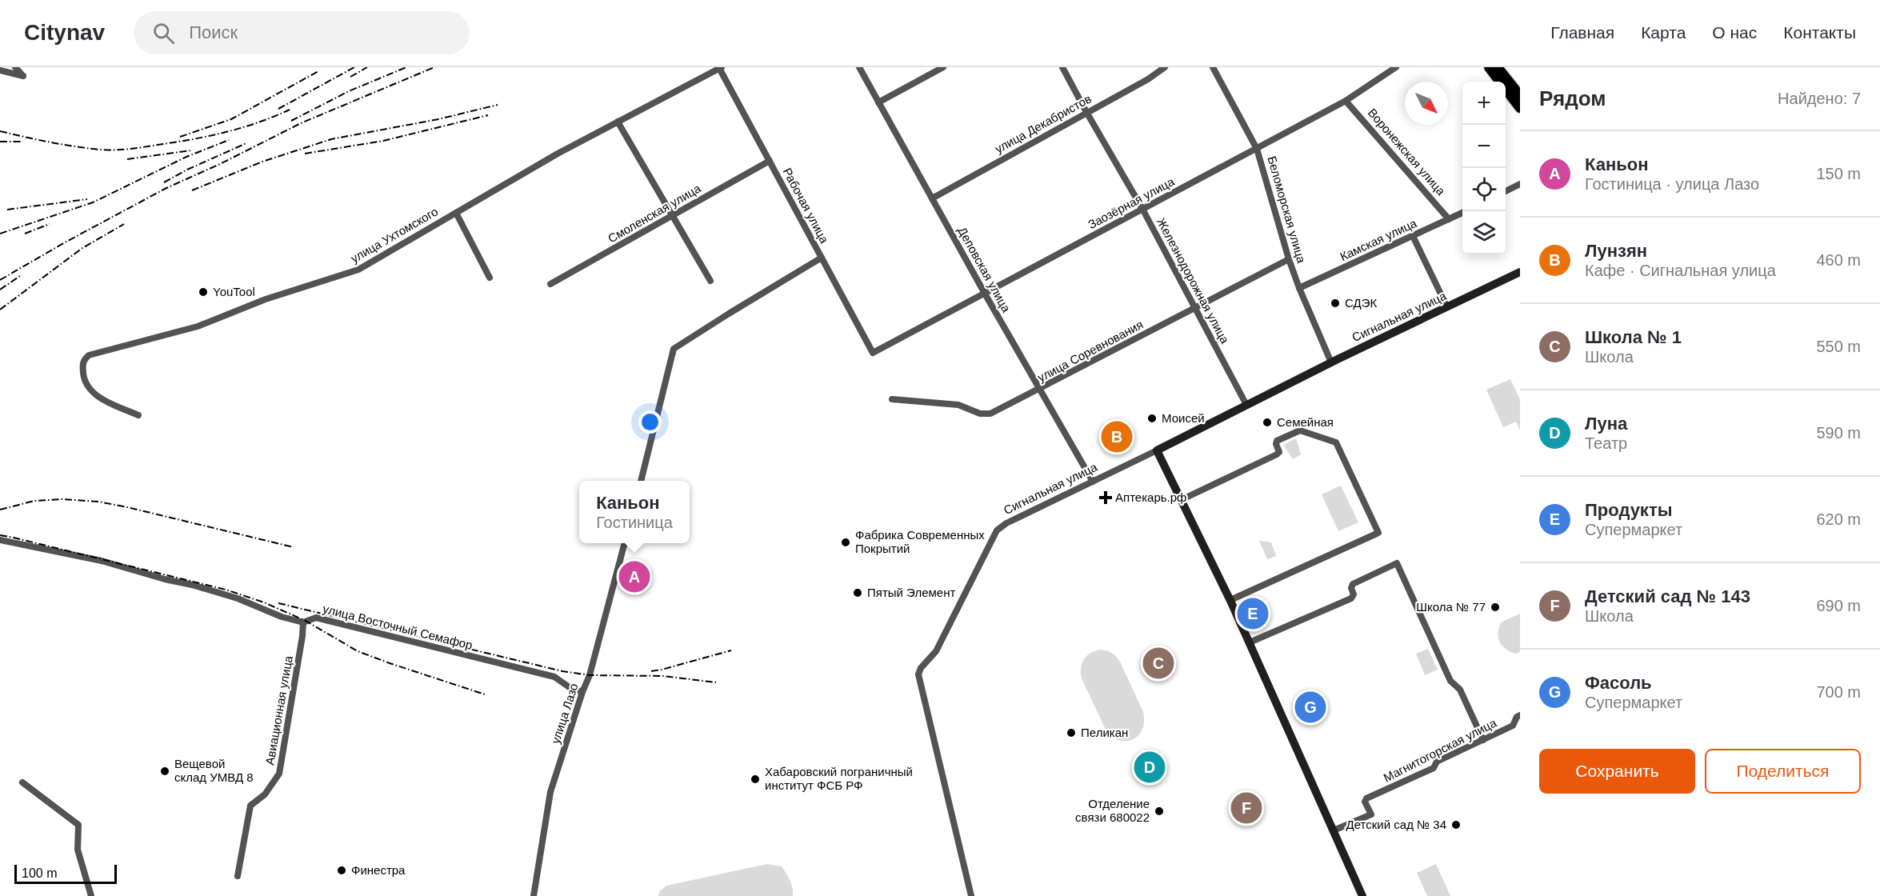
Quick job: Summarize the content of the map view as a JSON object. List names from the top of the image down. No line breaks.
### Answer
{"streets":{"street":["улица Декабристов","Воронежская улица","Заозёрная улица","Рабочая улица","Беломорская улица","Смоленская улица","улица Ухтомского","Камская улица","Деповская улица","Железнодорожная улица","Сигнальная улица","улица Соревнования","улица Восточный Семафор","Авиационная улица","улица Лазо","Магнитогорская улица"]},"crossings":[["улица Декабристов","Деповская улица"],["улица Декабристов","Железнодорожная улица"],["Воронежская улица","Заозёрная улица"],["Воронежская улица","Камская улица"],["Заозёрная улица","Рабочая улица"],["Заозёрная улица","Беломорская улица"],["Заозёрная улица","Деповская улица"],["Заозёрная улица","Железнодорожная улица"],["Рабочая улица","Смоленская улица"],["Рабочая улица","улица Ухтомского"],["Беломорская улица","Камская улица"],["Беломорская улица","Сигнальная улица"],["Беломорская улица","улица Соревнования"],["Деповская улица","Сигнальная улица"],["Деповская улица","улица Соревнования"],["Железнодорожная улица","Сигнальная улица"],["Железнодорожная улица","улица Соревнования"],["улица Восточный Семафор","Авиационная улица"],["улица Восточный Семафор","улица Лазо"]],"places":{"other":["YouTool","СДЭК","Моисей","Семейная","Фабрика Современных Покрытий","Пятый Элемент","Школа № 77","Пеликан","Вещевой склад УМВД 8","Хабаровский пограничный институт ФСБ РФ","Отделение связи 680022","Детский сад № 34","Финестра"],"health":["Аптекарь.рф"]},"scale_bar":"100 m","north":"bottom right","page":{"header":"Citynav","search":"Поиск","nav":["Главная","Карта","О нас","Контакты"],"heading":["Рядом","Найдено: 7"],"map_buttons":["+","−"],"list":[{"mark":"A","name":"Каньон","note":"Гостиница · улица Лазо","value":"150 m"},{"mark":"B","name":"Лунзян","note":"Кафе · Сигнальная улица","value":"460 m"},{"mark":"C","name":"Школа № 1","note":"Школа","value":"550 m"},{"mark":"D","name":"Луна","note":"Театр","value":"590 m"},{"mark":"E","name":"Продукты","note":"Супермаркет","value":"620 m"},{"mark":"F","name":"Детский сад № 143","note":"Школа","value":"690 m"},{"mark":"G","name":"Фасоль","note":"Супермаркет","value":"700 m"}],"pins":["B","A","E","C","G","D","F"],"popup":["Каньон","Гостиница"],"buttons":["Сохранить","Поделиться"],"scale":"100 m"}}
